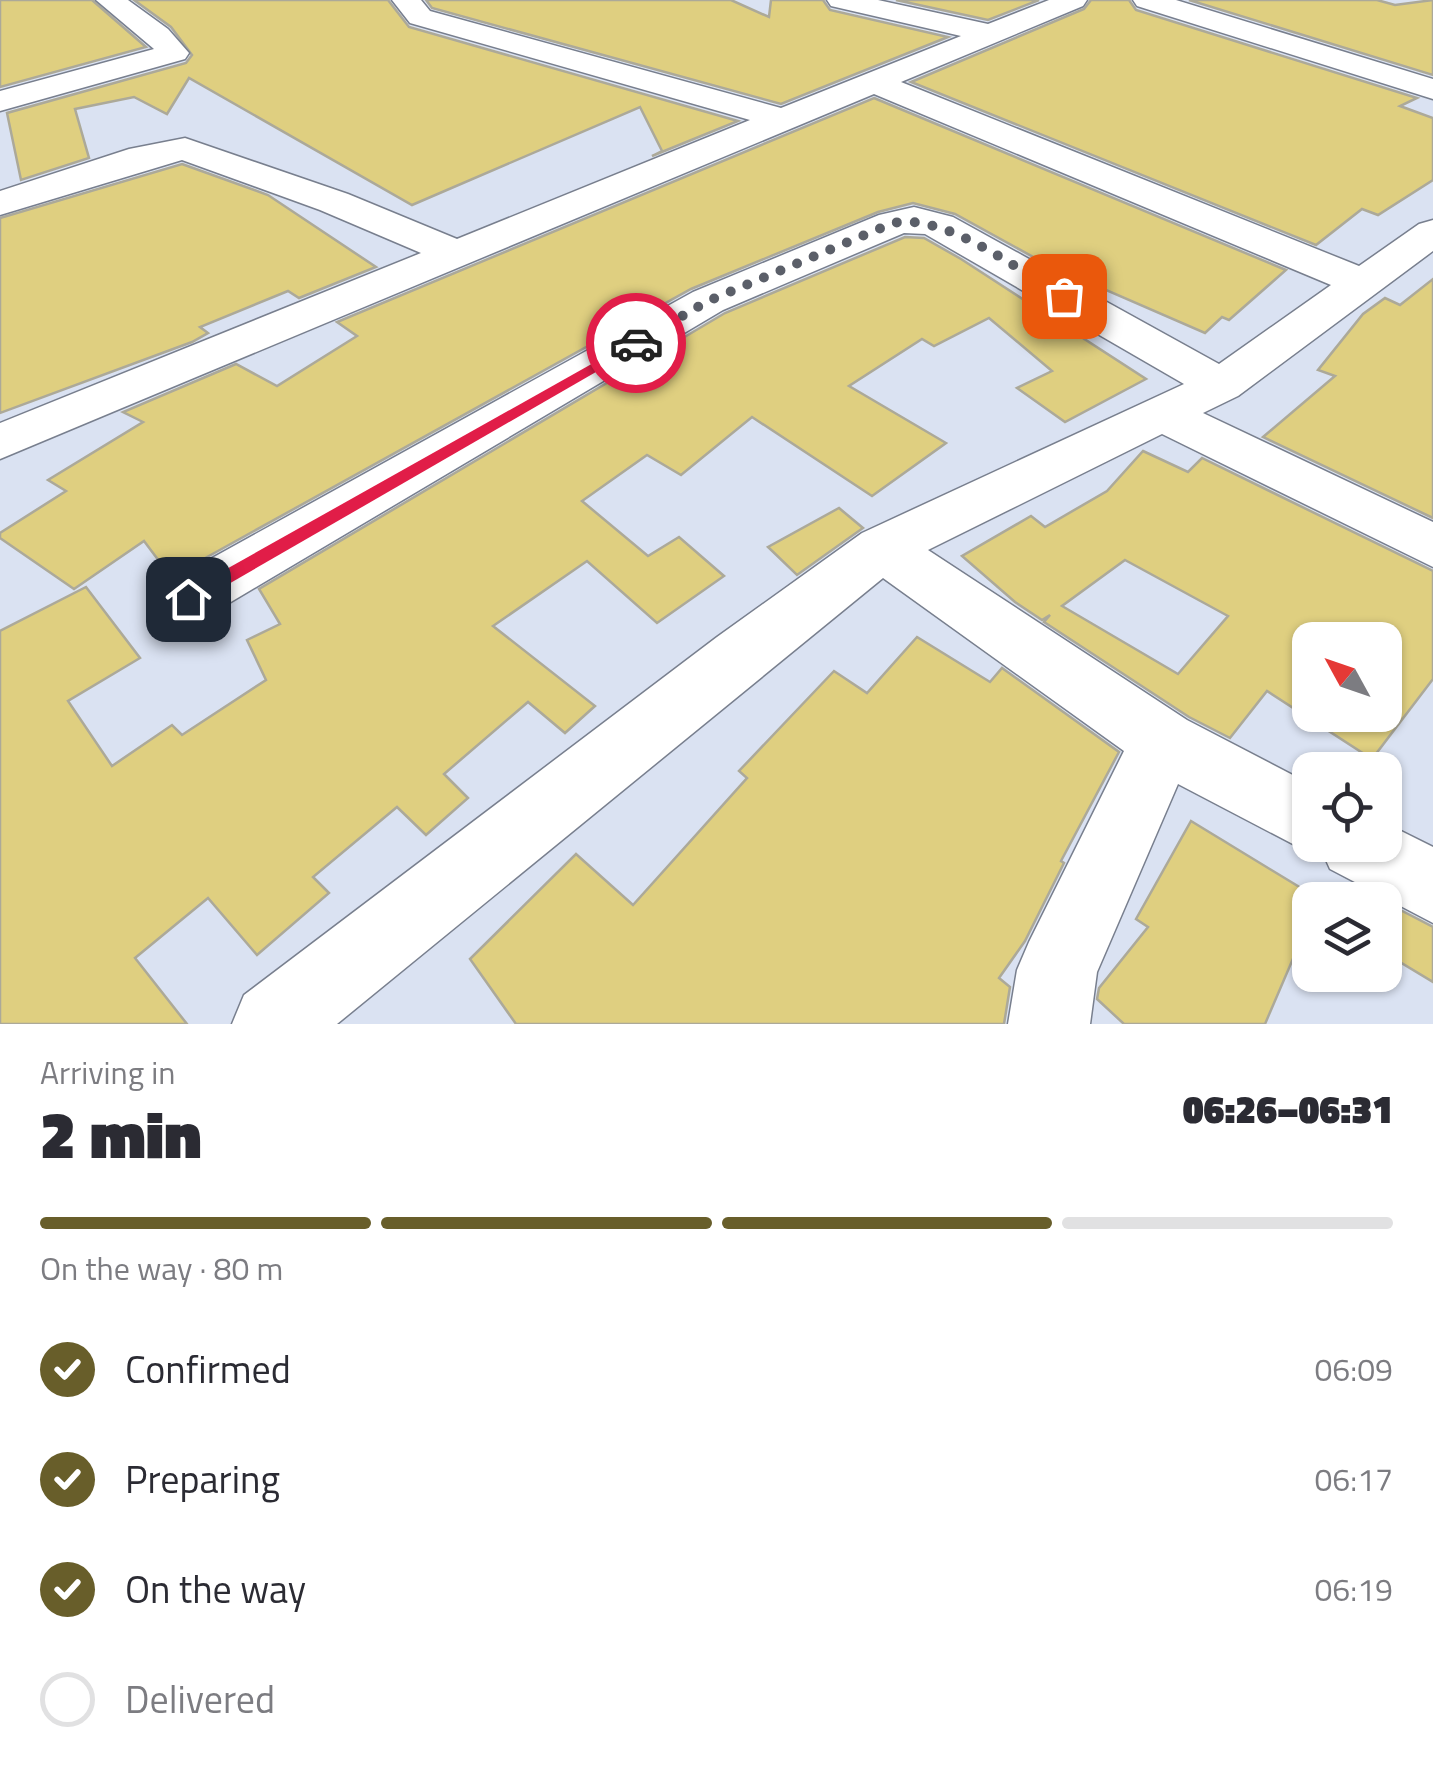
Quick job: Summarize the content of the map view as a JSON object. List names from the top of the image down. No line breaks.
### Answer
{"north":"top left","page":{"heading":["2 min","Arriving in","06:26–06:31"],"bar":"On the way · 80 m","list":[["Confirmed","06:09"],["Preparing","06:17"],["On the way","06:19"],"Delivered"]}}
